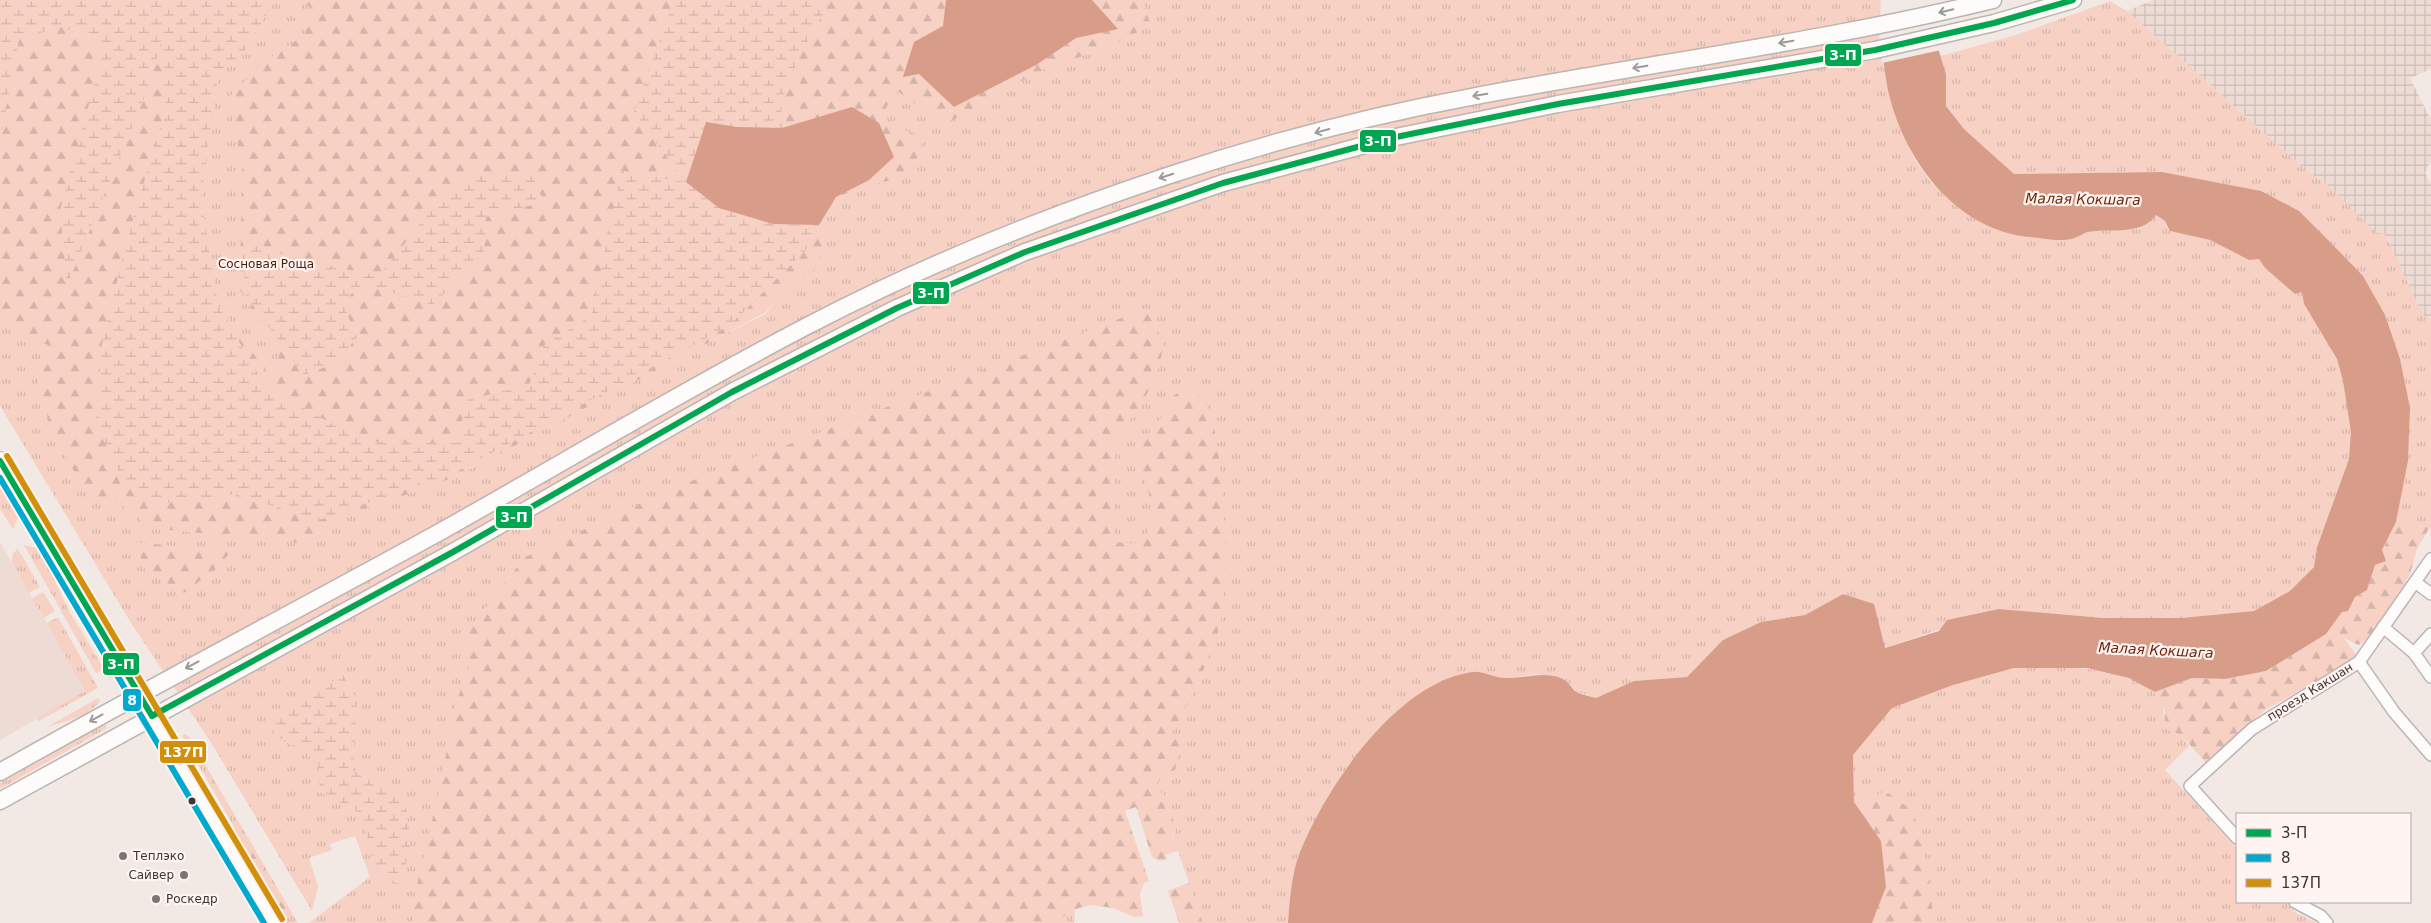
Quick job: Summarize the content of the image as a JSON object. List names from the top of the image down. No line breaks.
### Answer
{"streets":{"street":["проезд Какшан"]},"water":["Малая Кокшага"],"parks":["Сосновая Роща"],"places":["Теплэко","Сайвер","Роскедр"],"lines":["transit line 3-П","transit line 137П","transit line 8"],"legend":["3-П","8","137П"]}
